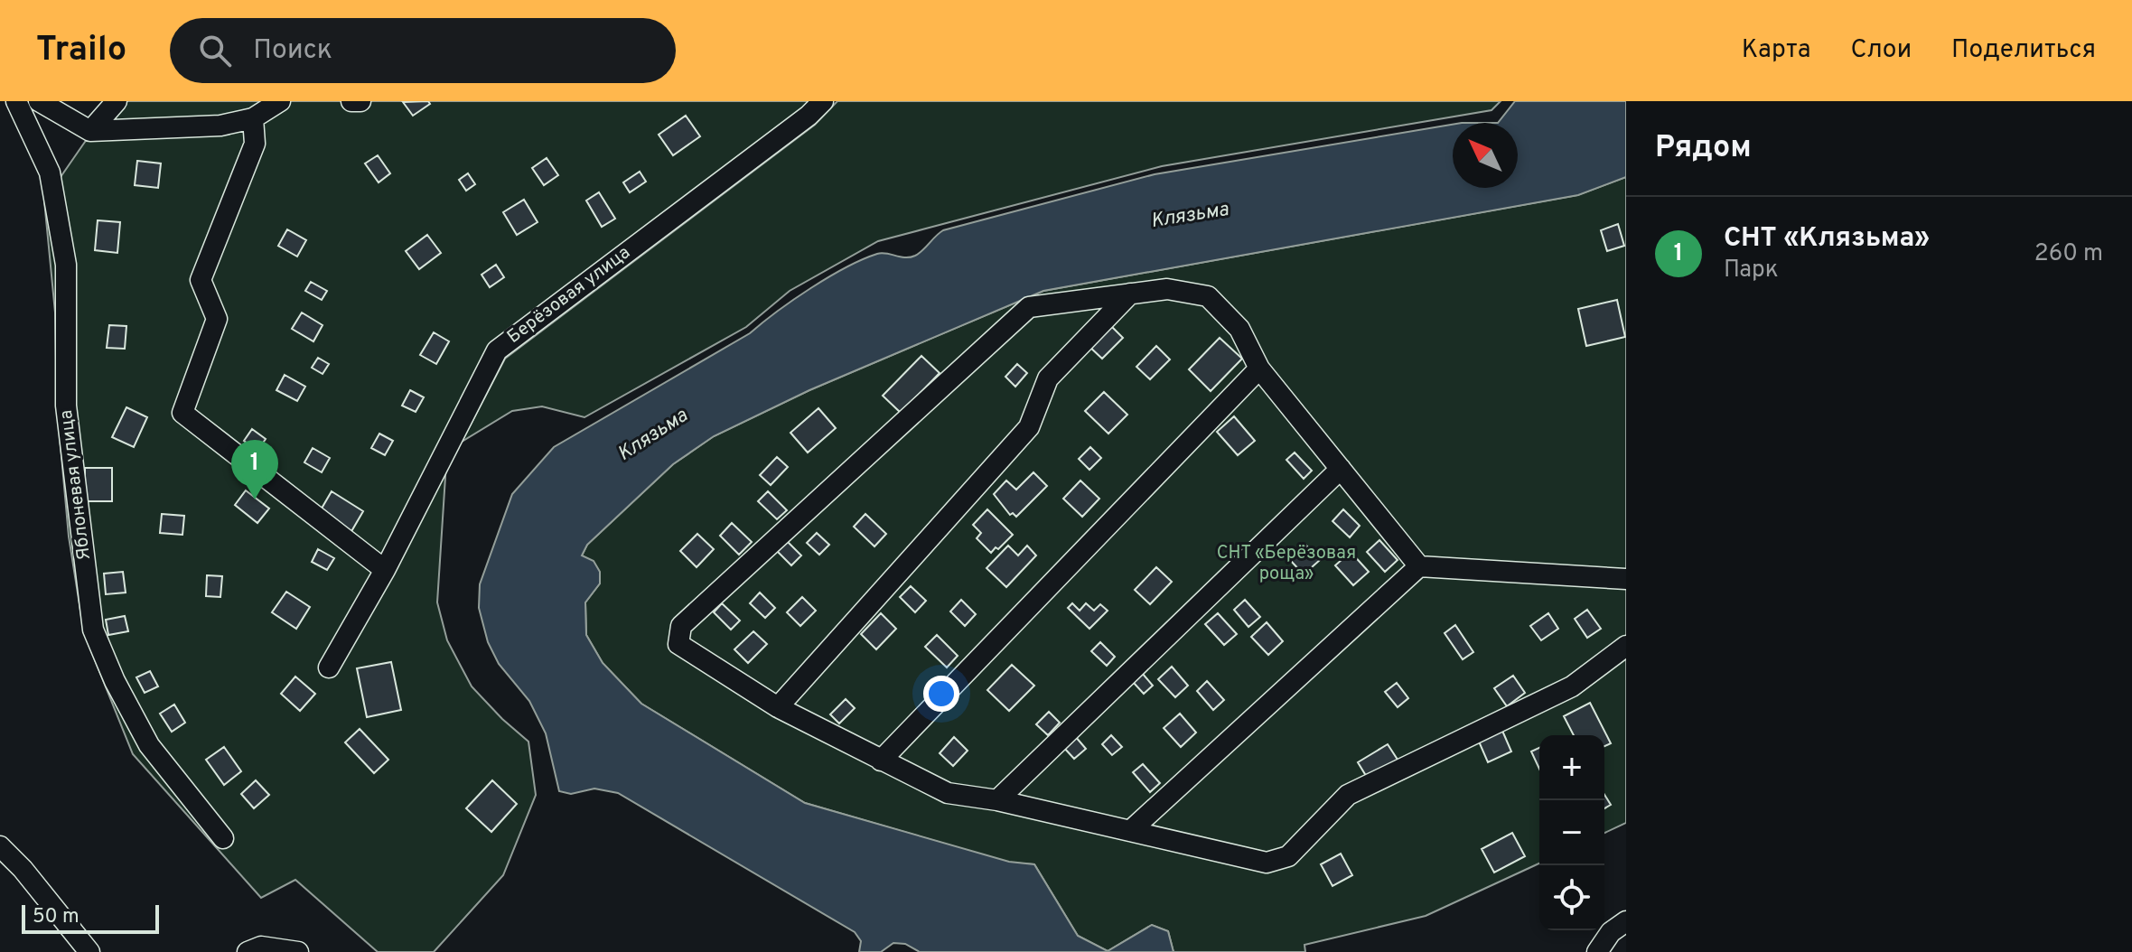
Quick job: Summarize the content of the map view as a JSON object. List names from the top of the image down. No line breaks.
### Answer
{"streets":{"street":["Берёзовая улица","Яблоневая улица"]},"water":["Клязьма"],"parks":["СНТ «Берёзовая роща»"],"scale_bar":"50 m","north":"top left","page":{"header":"Trailo","search":"Поиск","nav":["Карта","Слои","Поделиться"],"heading":"Рядом","list":[{"mark":"1","name":"СНТ «Клязьма»","note":"Парк","value":"260 m"}],"pins":"1","map_buttons":["+","−"],"scale":"50 m"}}
